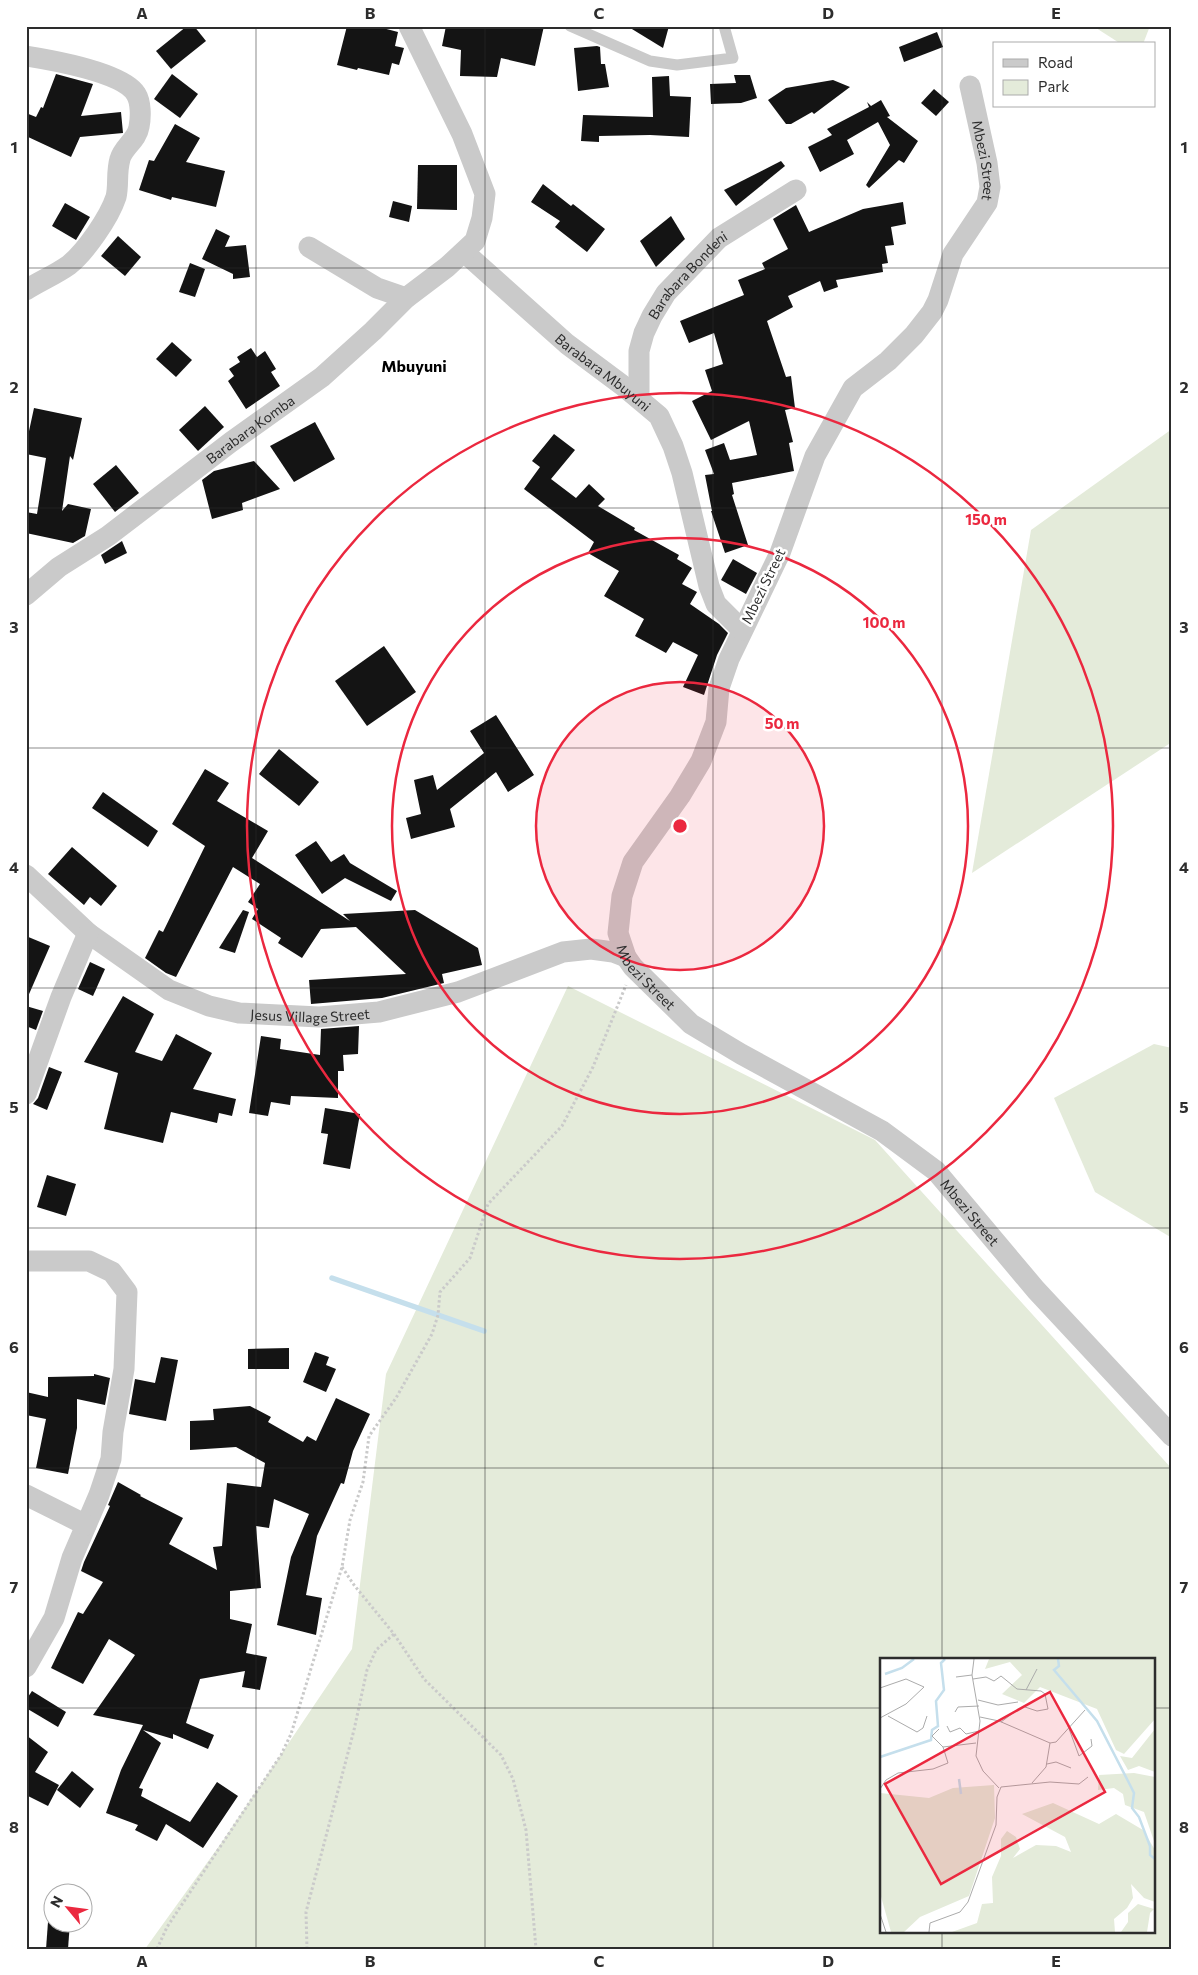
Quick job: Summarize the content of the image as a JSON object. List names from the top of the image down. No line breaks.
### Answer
{"streets":{"street":["Mbezi Street","Barabara Bondeni","Barabara Mbuyuni","Barabara Komba","Jesus Village Street"]},"crossings":[["Mbezi Street","Barabara Mbuyuni"],["Mbezi Street","Jesus Village Street"],["Barabara Bondeni","Barabara Mbuyuni"],["Barabara Mbuyuni","Barabara Komba"]],"districts":["Mbuyuni"],"legend":["Road","Park"],"north":"top left","grid":{"columns":["A","B","C","D","E"],"rows":["1","2","3","4","5","6","7","8"]},"rings":["150 m","100 m","50 m"]}
